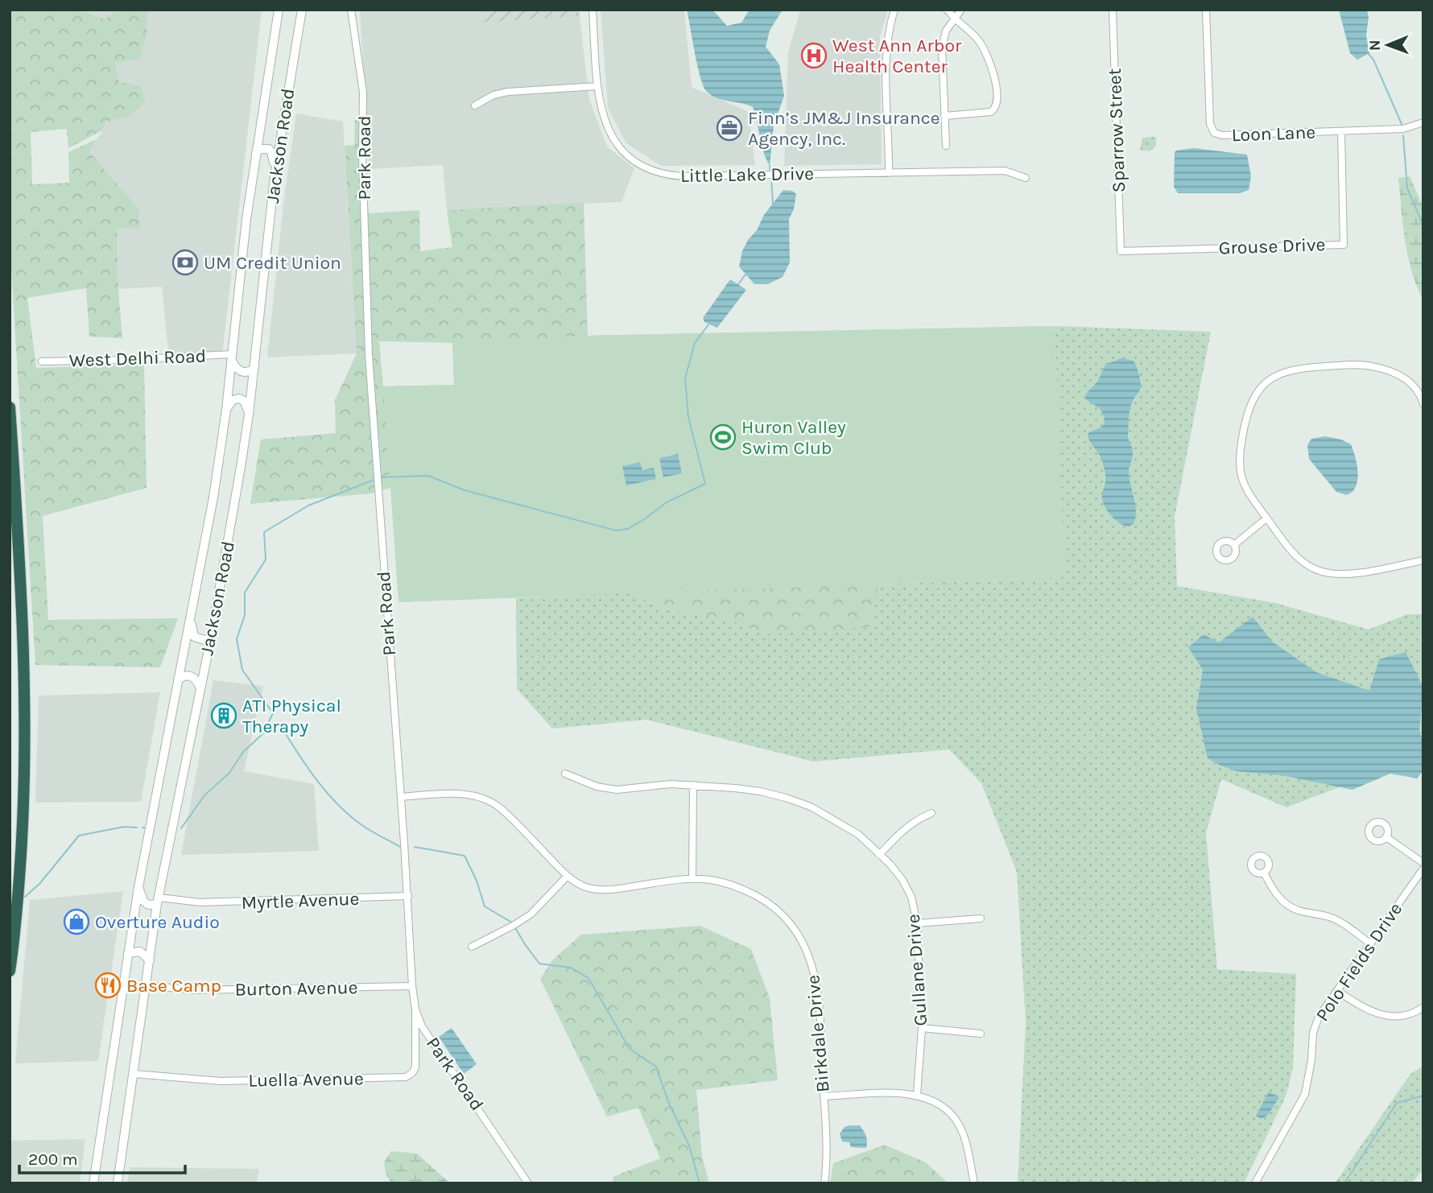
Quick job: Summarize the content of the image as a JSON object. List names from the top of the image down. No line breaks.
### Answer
{"streets":{"main road":["Jackson Road"],"street":["Sparrow Street","Loon Lane","Park Road","Little Lake Drive","Grouse Drive","West Delhi Road","Myrtle Avenue","Polo Fields Drive","Gullane Drive","Burton Avenue","Birkdale Drive","Luella Avenue"]},"crossings":[["Sparrow Street","Grouse Drive"],["Loon Lane","Grouse Drive"],["Jackson Road","West Delhi Road"],["Jackson Road","Myrtle Avenue"],["Jackson Road","Burton Avenue"],["Jackson Road","Luella Avenue"],["Park Road","Myrtle Avenue"],["Park Road","Burton Avenue"],["Park Road","Birkdale Drive"],["Park Road","Luella Avenue"]],"places":{"hospital":["West Ann Arbor Health Center"],"office":["Finn’s JM&J Insurance Agency, Inc."],"bank":["UM Credit Union"],"sports":["Huron Valley Swim Club"],"building":["ATI Physical Therapy"],"shop":["Overture Audio"],"restaurant":["Base Camp"]},"scale_bar":"200 m","north":"left"}
